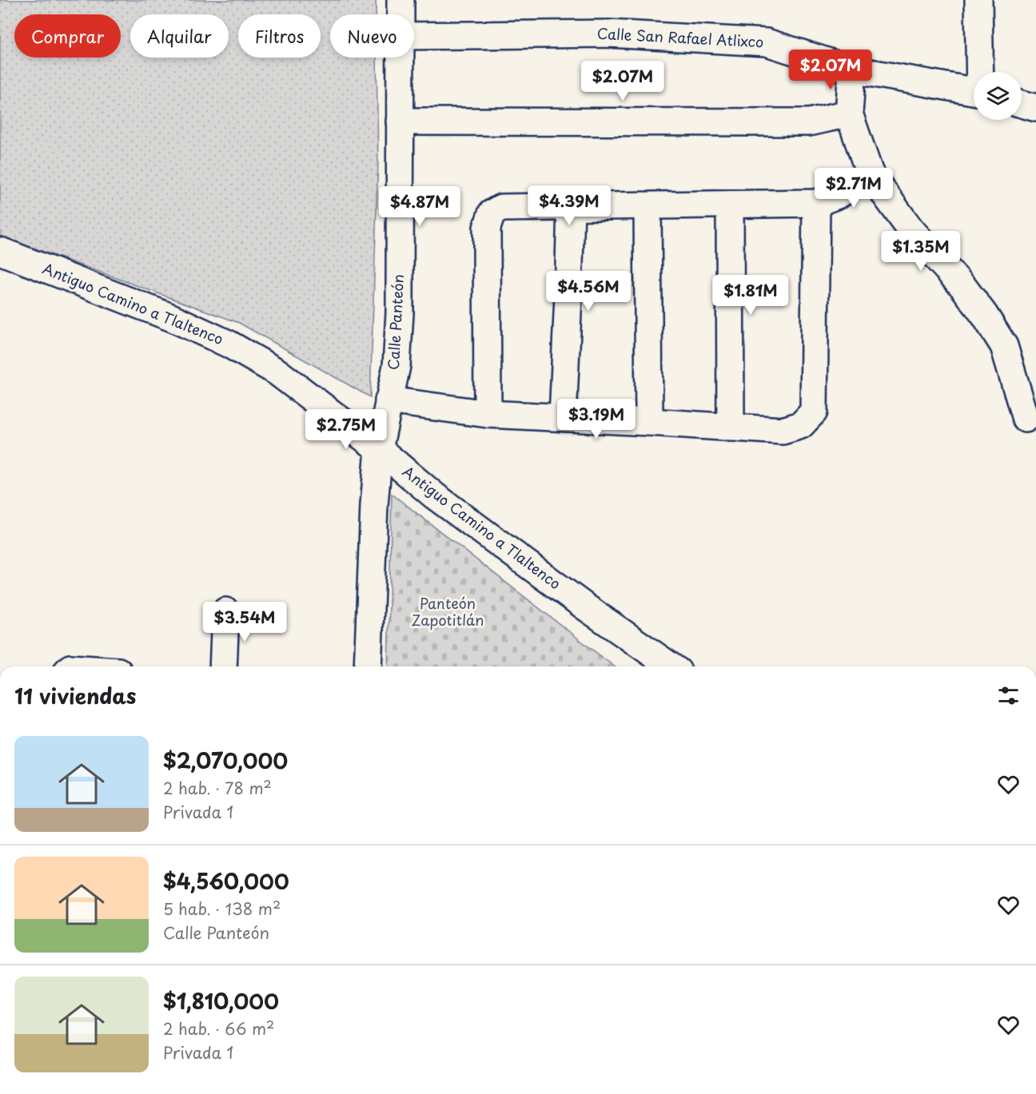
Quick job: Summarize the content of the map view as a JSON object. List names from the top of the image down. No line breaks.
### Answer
{"streets":{"street":["Calle San Rafael Atlixco","Antiguo Camino a Tlaltenco","Calle Panteón"]},"crossings":[["Antiguo Camino a Tlaltenco","Calle Panteón"]],"parks":["Panteón Zapotitlán"],"page":{"chip":["Comprar","Alquilar","Filtros","Nuevo"],"price":["$2.07M","$2.07M","$2.71M","$4.39M","$4.87M","$1.35M","$4.56M","$1.81M","$3.19M","$2.75M","$3.54M"],"heading":"11 viviendas","list":[{"name":"$2,070,000","note":"2 hab. · 78 m² · Privada 1"},{"name":"$4,560,000","note":"5 hab. · 138 m² · Calle Panteón"},{"name":"$1,810,000","note":"2 hab. · 66 m² · Privada 1"}]}}
